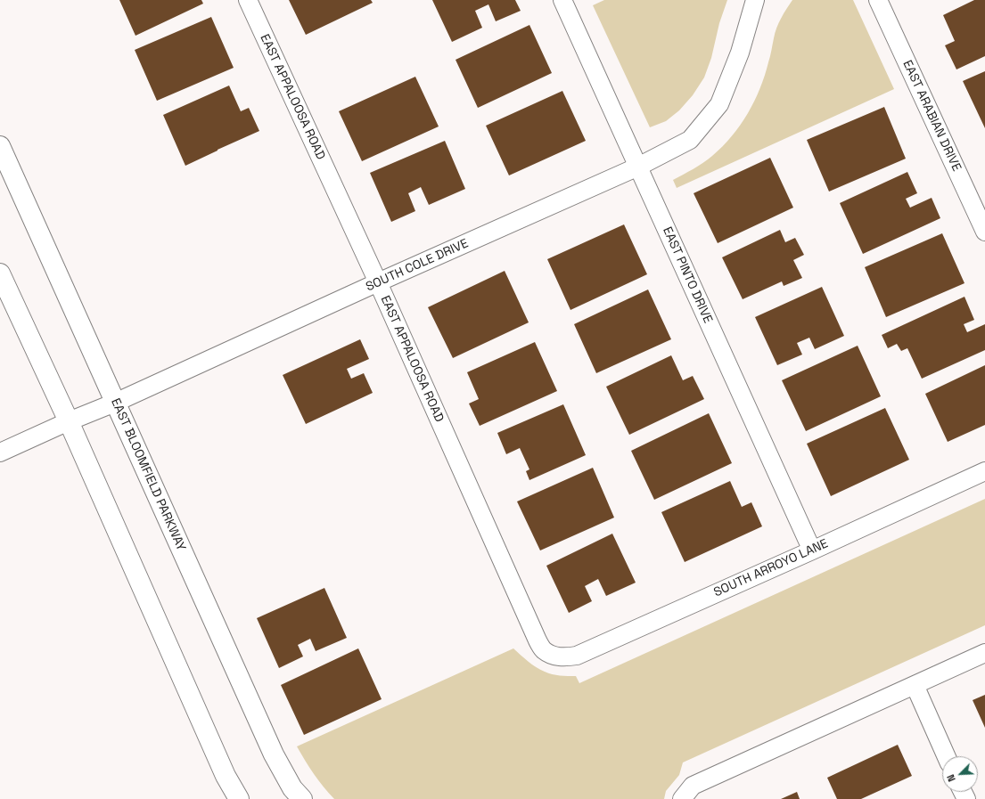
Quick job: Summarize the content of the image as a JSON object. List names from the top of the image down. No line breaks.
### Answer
{"streets":{"street":["EAST APPALOOSA ROAD","EAST ARABIAN DRIVE","SOUTH COLE DRIVE","EAST PINTO DRIVE","EAST BLOOMFIELD PARKWAY","SOUTH ARROYO LANE"]},"crossings":[["EAST APPALOOSA ROAD","SOUTH COLE DRIVE"],["EAST APPALOOSA ROAD","SOUTH ARROYO LANE"],["SOUTH COLE DRIVE","EAST PINTO DRIVE"],["SOUTH COLE DRIVE","EAST BLOOMFIELD PARKWAY"],["EAST PINTO DRIVE","SOUTH ARROYO LANE"]],"north":"bottom left"}
